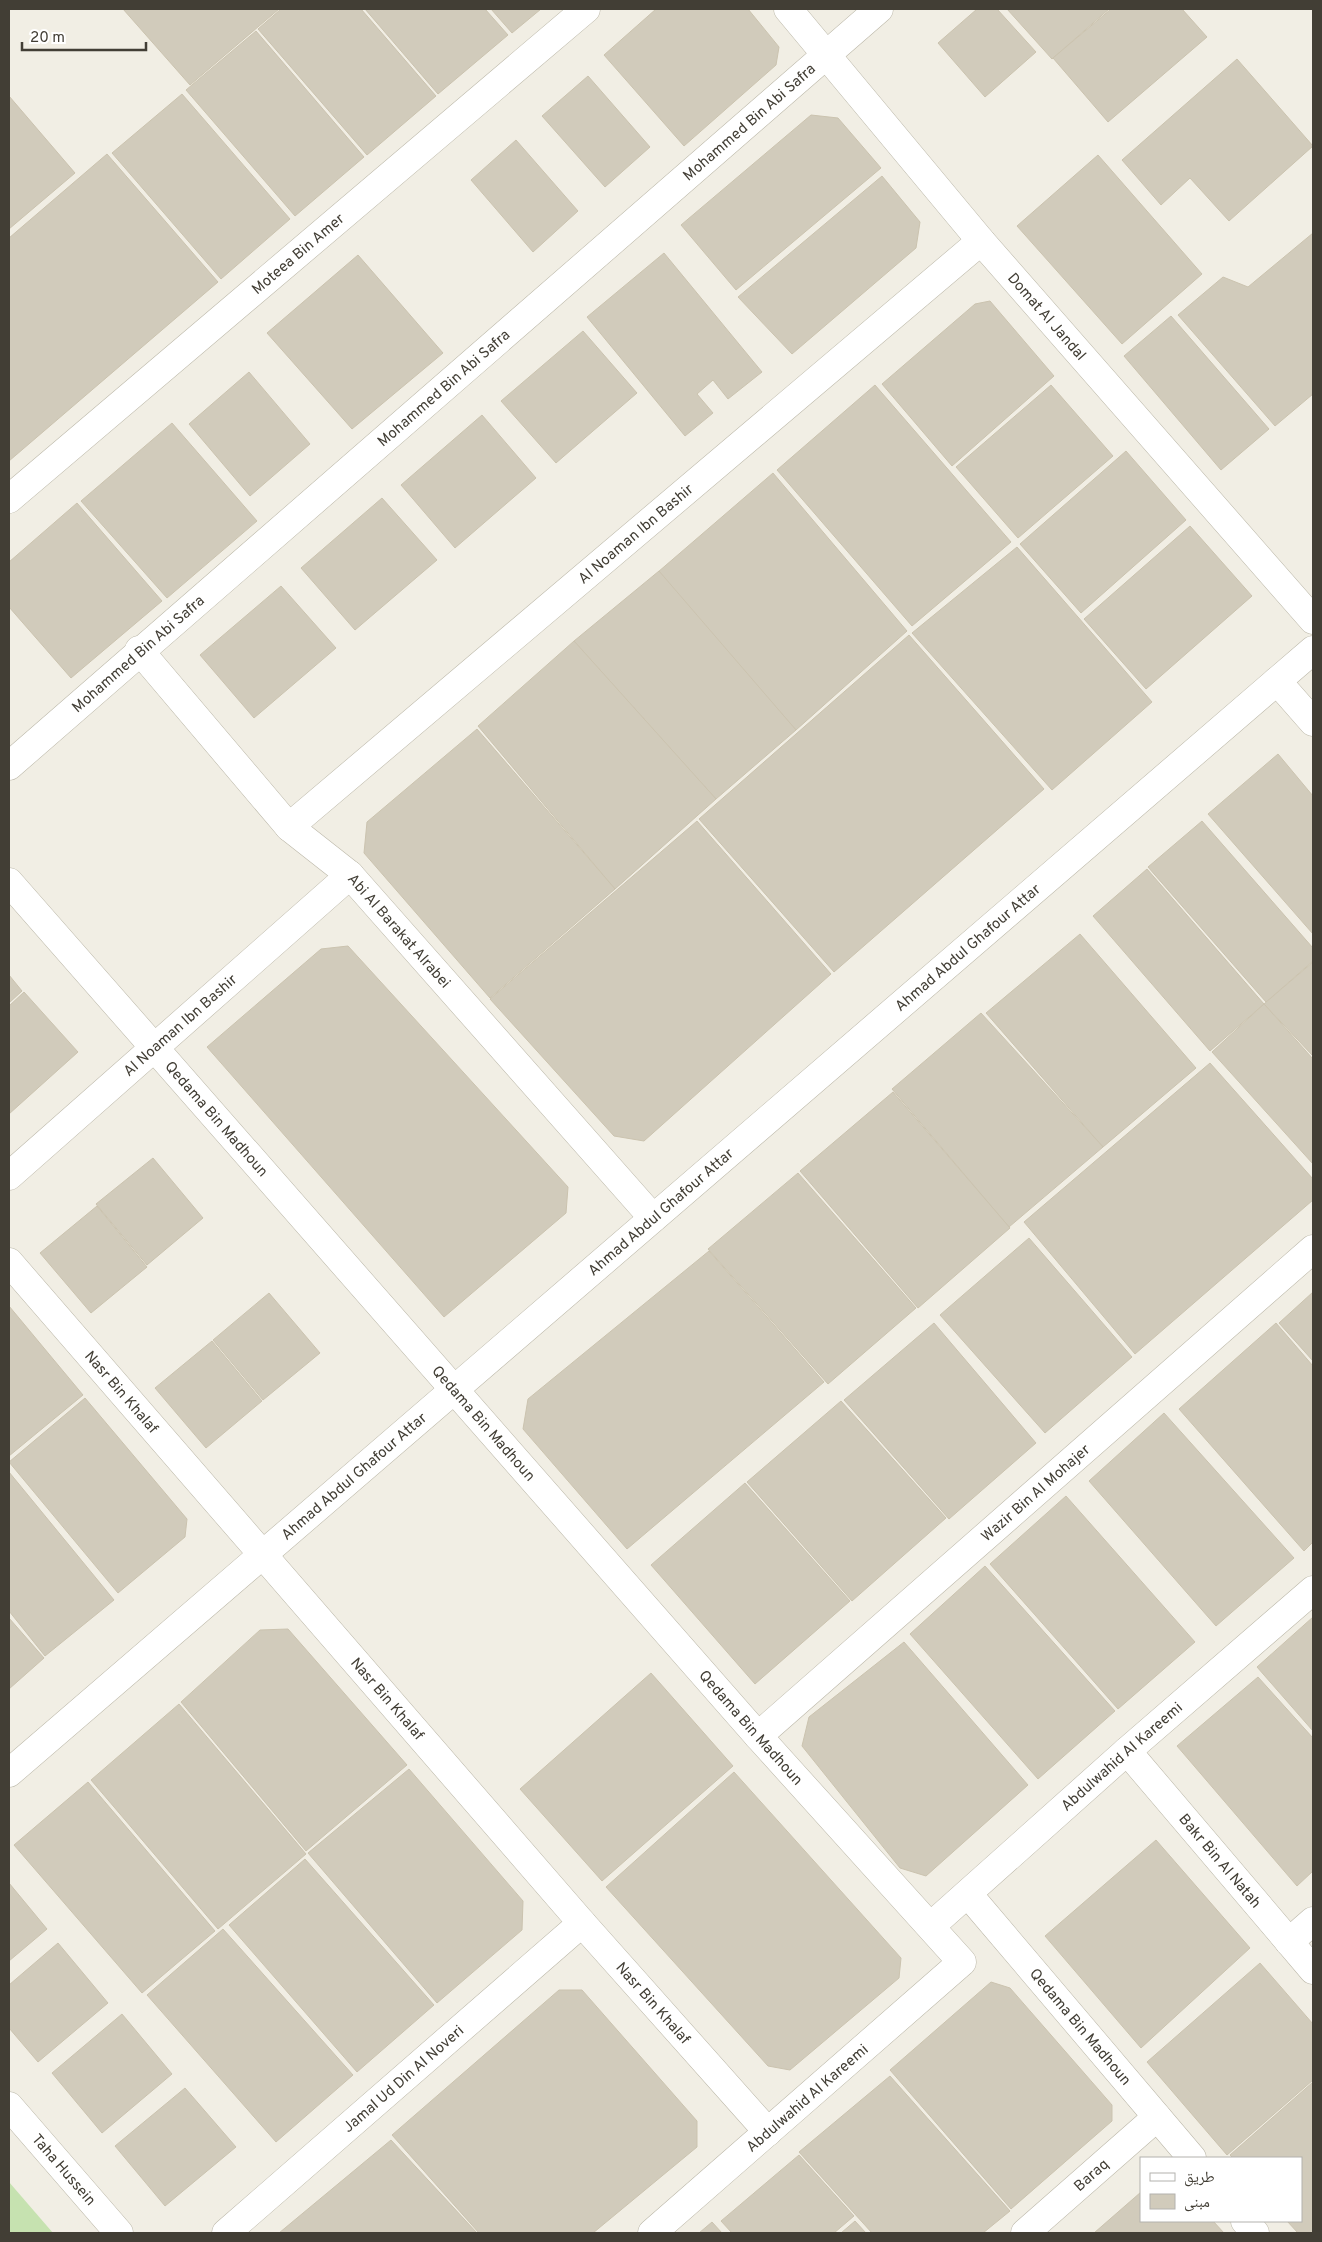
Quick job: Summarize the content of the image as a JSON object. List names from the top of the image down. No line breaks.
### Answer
{"streets":{"street":["Mohammed Bin Abi Safra","Moteea Bin Amer","Domat Al Jandal","Al Noaman Ibn Bashir","Abi Al Barakat Alrabei","Ahmad Abdul Ghafour Attar","Qedama Bin Madhoun","Nasr Bin Khalaf","Wazir Bin Al Mohajer","Abdulwahid Al Kareemi","Bakr Bin Al Natah","Jamal Ud Din Al Noveri","Taha Hussein","Baraq"]},"crossings":[["Mohammed Bin Abi Safra","Domat Al Jandal"],["Mohammed Bin Abi Safra","Abi Al Barakat Alrabei"],["Domat Al Jandal","Al Noaman Ibn Bashir"],["Al Noaman Ibn Bashir","Abi Al Barakat Alrabei"],["Al Noaman Ibn Bashir","Qedama Bin Madhoun"],["Abi Al Barakat Alrabei","Ahmad Abdul Ghafour Attar"],["Ahmad Abdul Ghafour Attar","Qedama Bin Madhoun"],["Ahmad Abdul Ghafour Attar","Nasr Bin Khalaf"],["Qedama Bin Madhoun","Wazir Bin Al Mohajer"],["Qedama Bin Madhoun","Abdulwahid Al Kareemi"],["Qedama Bin Madhoun","Baraq"],["Nasr Bin Khalaf","Abdulwahid Al Kareemi"],["Nasr Bin Khalaf","Jamal Ud Din Al Noveri"],["Abdulwahid Al Kareemi","Bakr Bin Al Natah"]],"legend":["طريق","مبنى"],"scale_bar":"20 m"}
